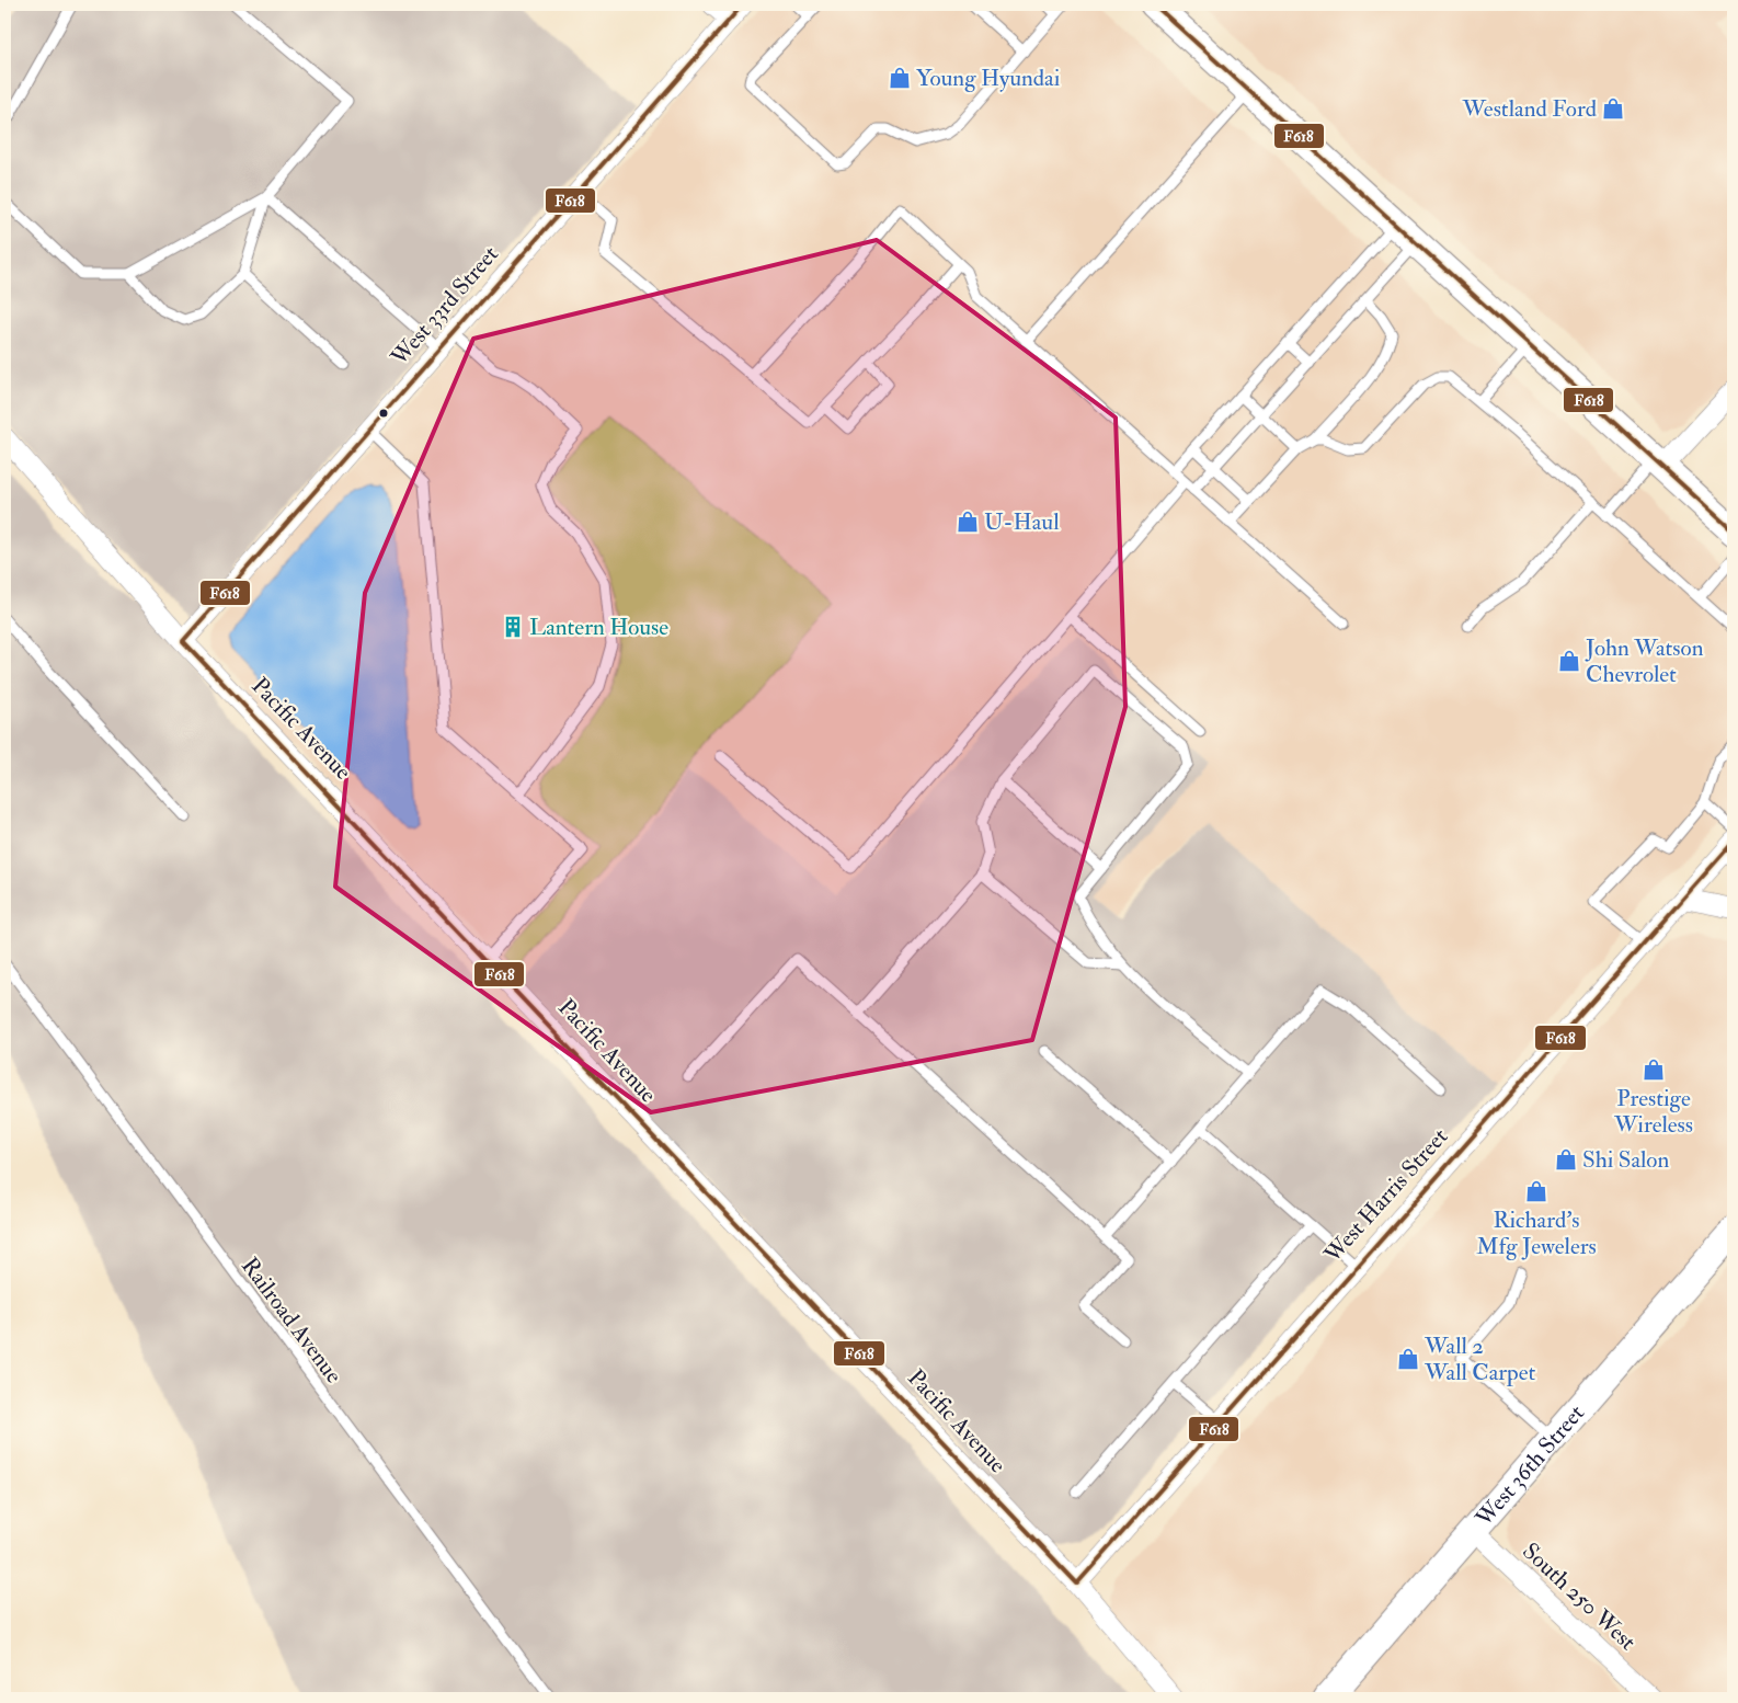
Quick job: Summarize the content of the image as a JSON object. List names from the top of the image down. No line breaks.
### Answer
{"streets":{"main road":["West 36th Street"],"street":["West 33rd Street","Pacific Avenue","West Harris Street","South 250 West"],"lane":["Railroad Avenue"]},"crossings":[["West 33rd Street","Pacific Avenue"],["Pacific Avenue","West Harris Street"],["West 36th Street","South 250 West"]],"places":{"shop":["Young Hyundai","Westland Ford","U-Haul","John Watson Chevrolet","Prestige Wireless","Shi Salon","Richard's Mfg Jewelers","Wall 2 Wall Carpet"],"building":["Lantern House"]},"lines":["transit line F618"]}
